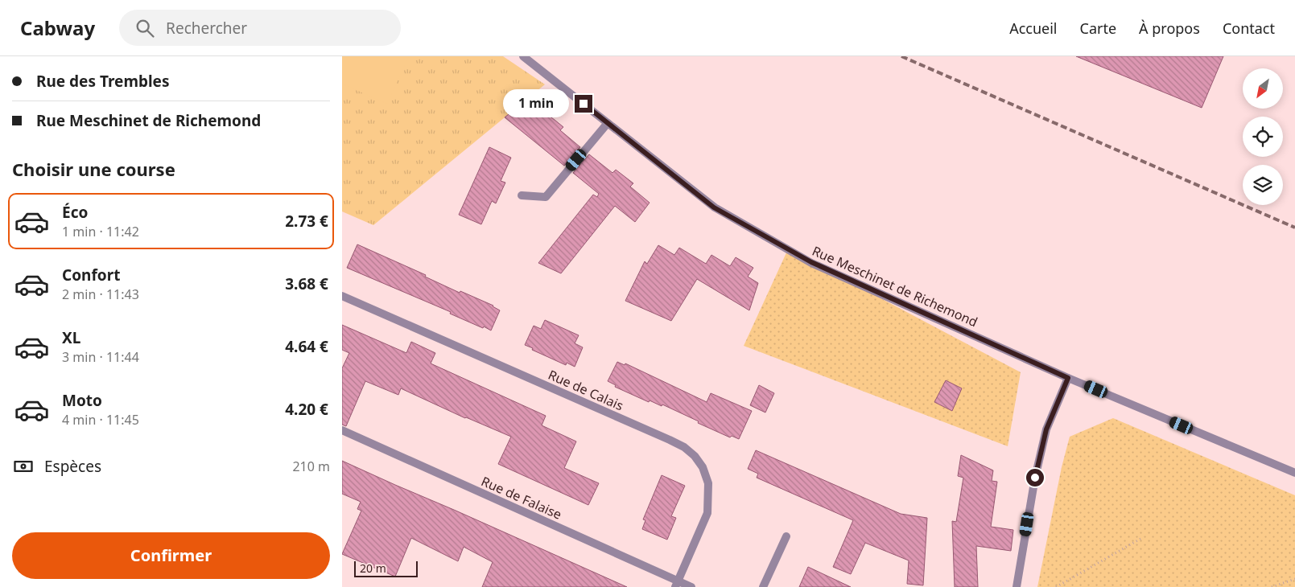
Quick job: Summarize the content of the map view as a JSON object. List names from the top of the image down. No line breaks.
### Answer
{"streets":{"street":["Rue Meschinet de Richemond","Rue de Calais","Rue de Falaise"]},"crossings":[["Rue de Calais","Rue de Falaise"]],"scale_bar":"20 m","north":"bottom left","page":{"header":"Cabway","search":"Rechercher","nav":["Accueil","Carte","À propos","Contact"],"banner":["Rue des Trembles","Rue Meschinet de Richemond"],"bubble":"1 min","heading":"Choisir une course","list":[{"name":"Éco","note":"1 min · 11:42","value":"2.73 €"},{"name":"Confort","note":"2 min · 11:43","value":"3.68 €"},{"name":"XL","note":"3 min · 11:44","value":"4.64 €"},{"name":"Moto","note":"4 min · 11:45","value":"4.20 €"}],"pay":["Espèces","210 m"],"buttons":"Confirmer","scale":"20 m"}}
